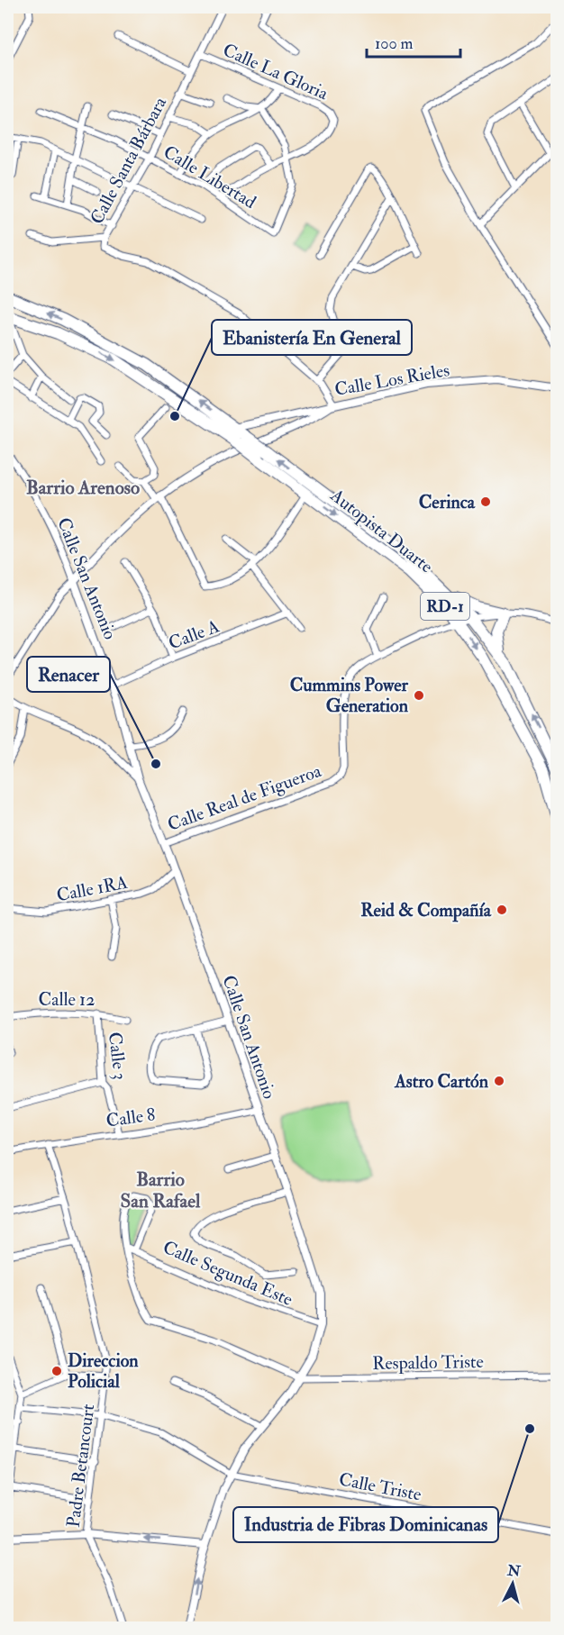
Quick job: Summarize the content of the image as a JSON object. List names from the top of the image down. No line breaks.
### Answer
{"streets":{"highway":["Autopista Duarte","RD-1"],"street":["Calle La Gloria","Calle Santa Bárbara","Calle Libertad","Calle Los Rieles","Calle San Antonio","Calle A","Calle Real de Figueroa","Calle 1RA","Calle 12","Calle 3","Calle 8","Calle Segunda Este","Respaldo Triste","Padre Betancourt","Calle Triste"]},"crossings":[["Calle La Gloria","Calle Santa Bárbara"],["Calle La Gloria","Calle Libertad"],["Calle Santa Bárbara","Calle Libertad"],["Calle Santa Bárbara","Calle Los Rieles"],["Calle Los Rieles","RD-1"],["Autopista Duarte","RD-1"],["Autopista Duarte","Calle Real de Figueroa"],["Calle San Antonio","Calle A"],["Calle San Antonio","Calle Real de Figueroa"],["Calle San Antonio","Calle 1RA"],["Calle San Antonio","Calle 8"],["Calle San Antonio","Calle Segunda Este"],["Calle San Antonio","Respaldo Triste"],["Calle San Antonio","Calle Triste"],["Calle 12","Calle 3"],["Calle 3","Calle 8"],["Calle 8","Padre Betancourt"]],"districts":["Barrio Arenoso","Barrio San Rafael"],"places":["Ebanistería En General","Cerinca","Cummins Power Generation","Renacer","Reid & Compañía","Astro Cartón","Direccion Policial","Industria de Fibras Dominicanas"],"scale_bar":"100 m","north":"top"}
